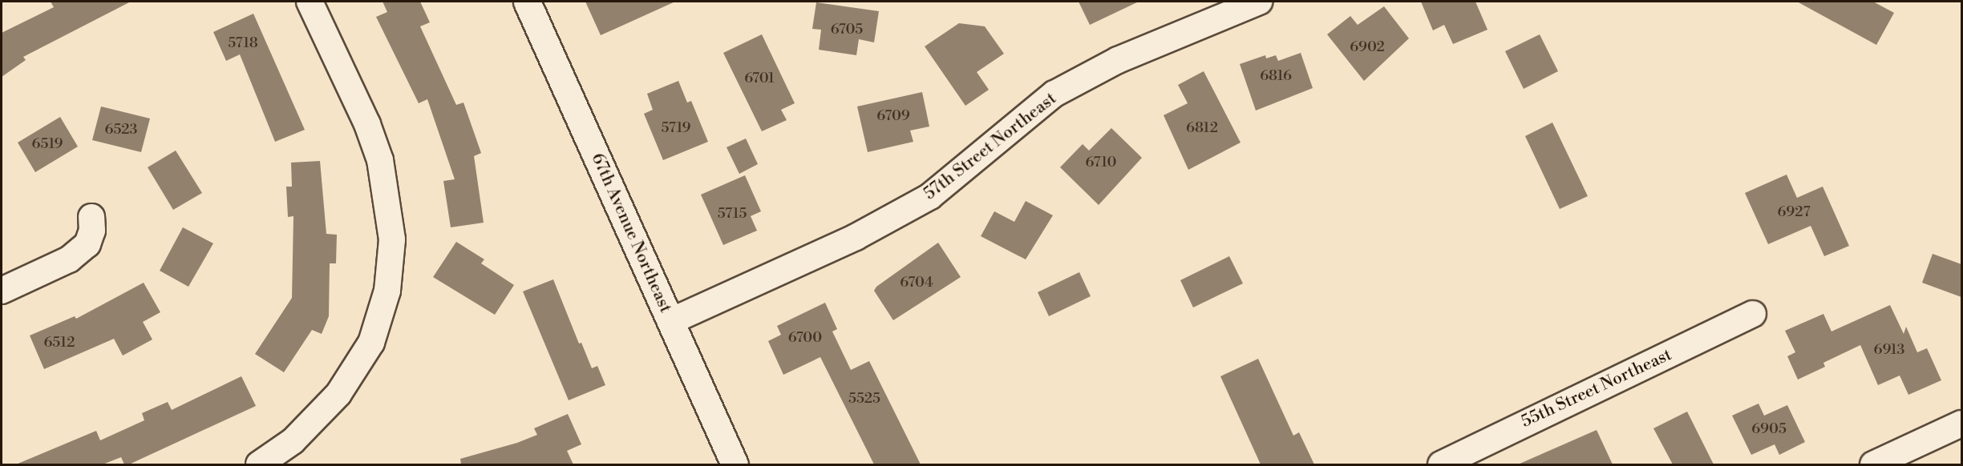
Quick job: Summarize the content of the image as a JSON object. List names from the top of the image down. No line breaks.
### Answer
{"streets":{"street":["57th Street Northeast","67th Avenue Northeast","55th Street Northeast"]},"crossings":[["57th Street Northeast","67th Avenue Northeast"]],"house_numbers":["6705","5718","6902","6816","6701","6709","5719","6812","6523","6519","6710","6927","5715","6704","6700","6512","6913","5525","6905"]}
